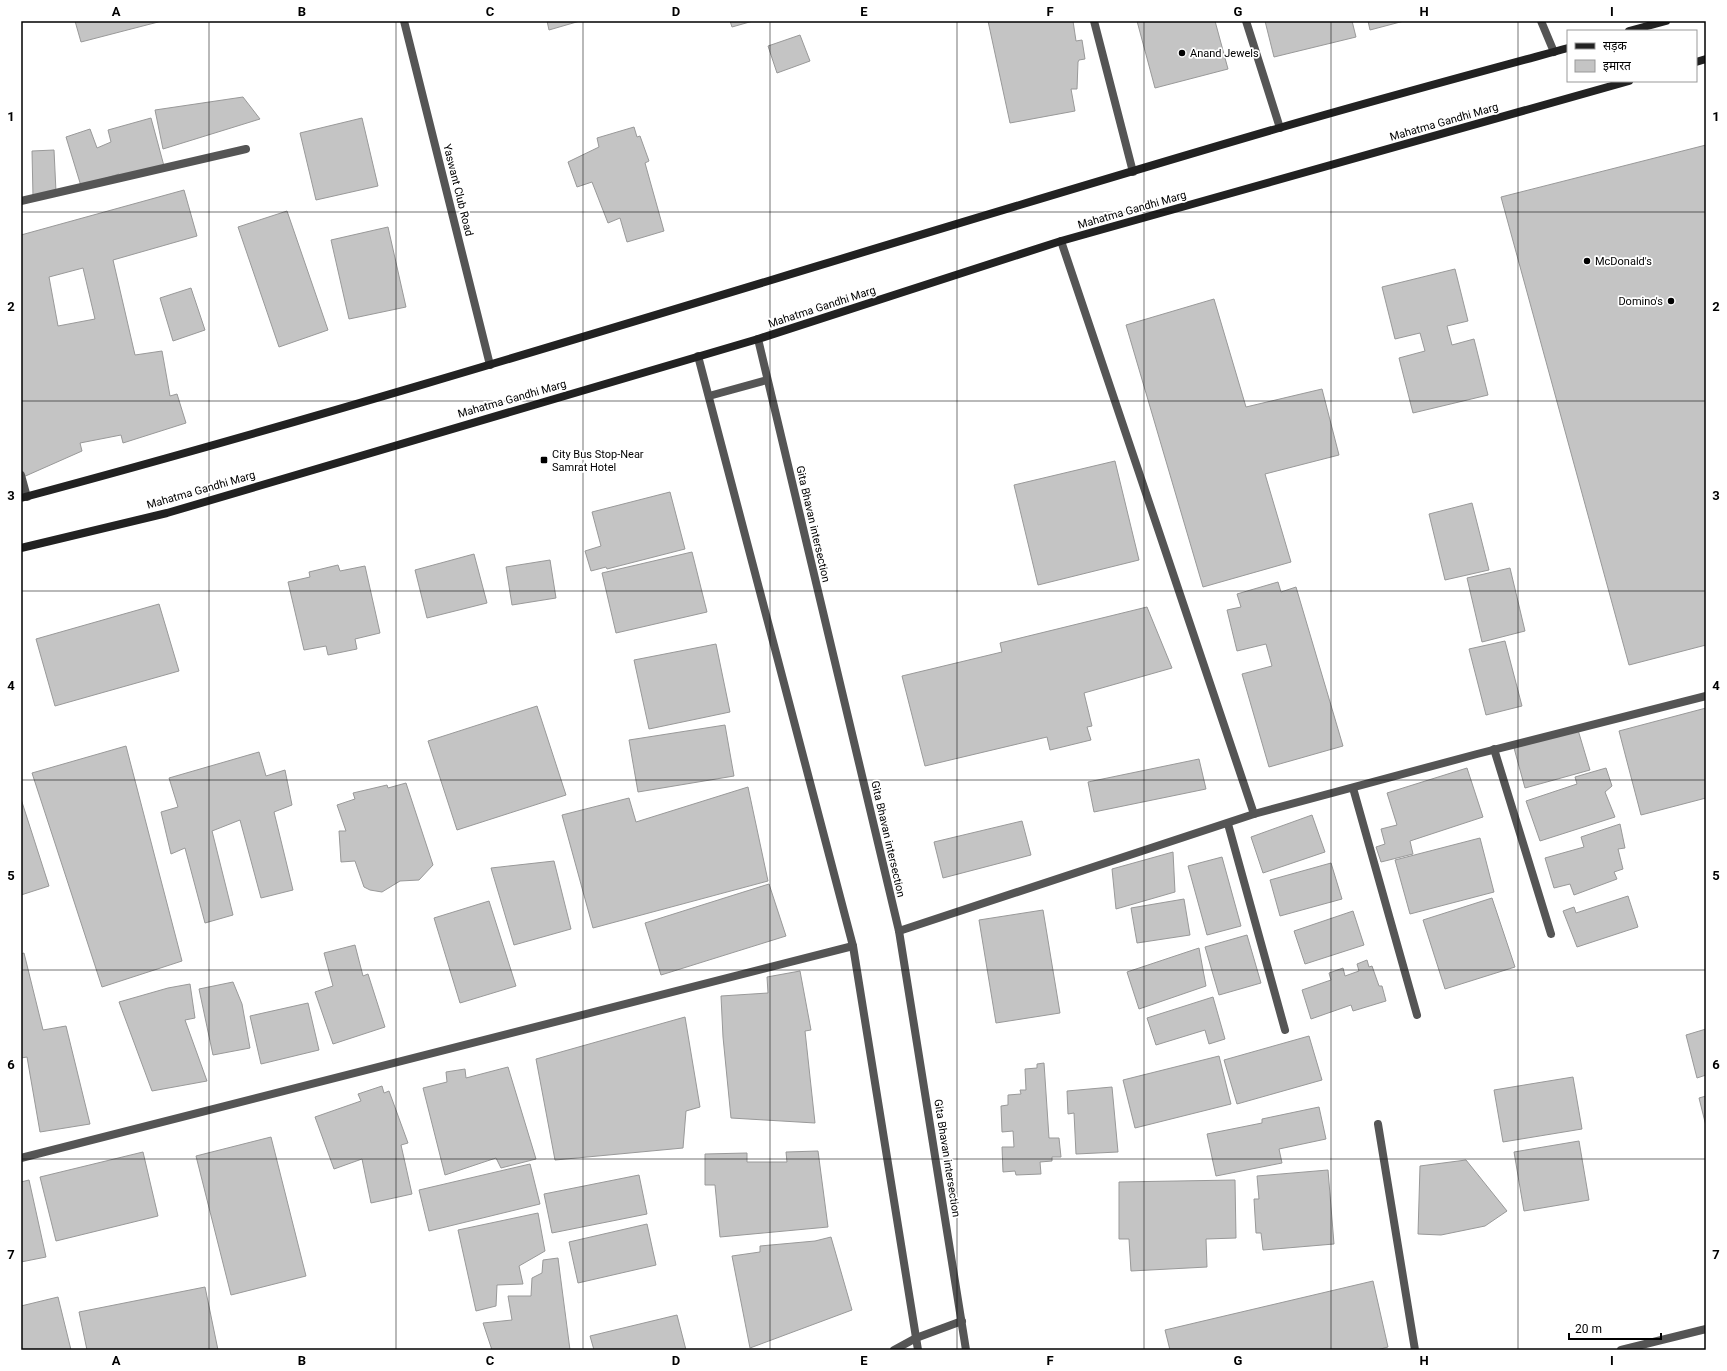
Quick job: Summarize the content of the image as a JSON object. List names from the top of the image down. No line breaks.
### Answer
{"streets":{"main road":["Mahatma Gandhi Marg"],"street":["Yaswant Club Road","Gita Bhavan intersection"]},"crossings":[["Mahatma Gandhi Marg","Gita Bhavan intersection"]],"places":{"other":["Anand Jewels","McDonald's","Domino's"],"transit":["City Bus Stop-Near Samrat Hotel"]},"legend":["सड़क","इमारत"],"scale_bar":"20 m","grid":{"columns":["A","B","C","D","E","F","G","H","I"],"rows":["1","2","3","4","5","6","7"]}}
